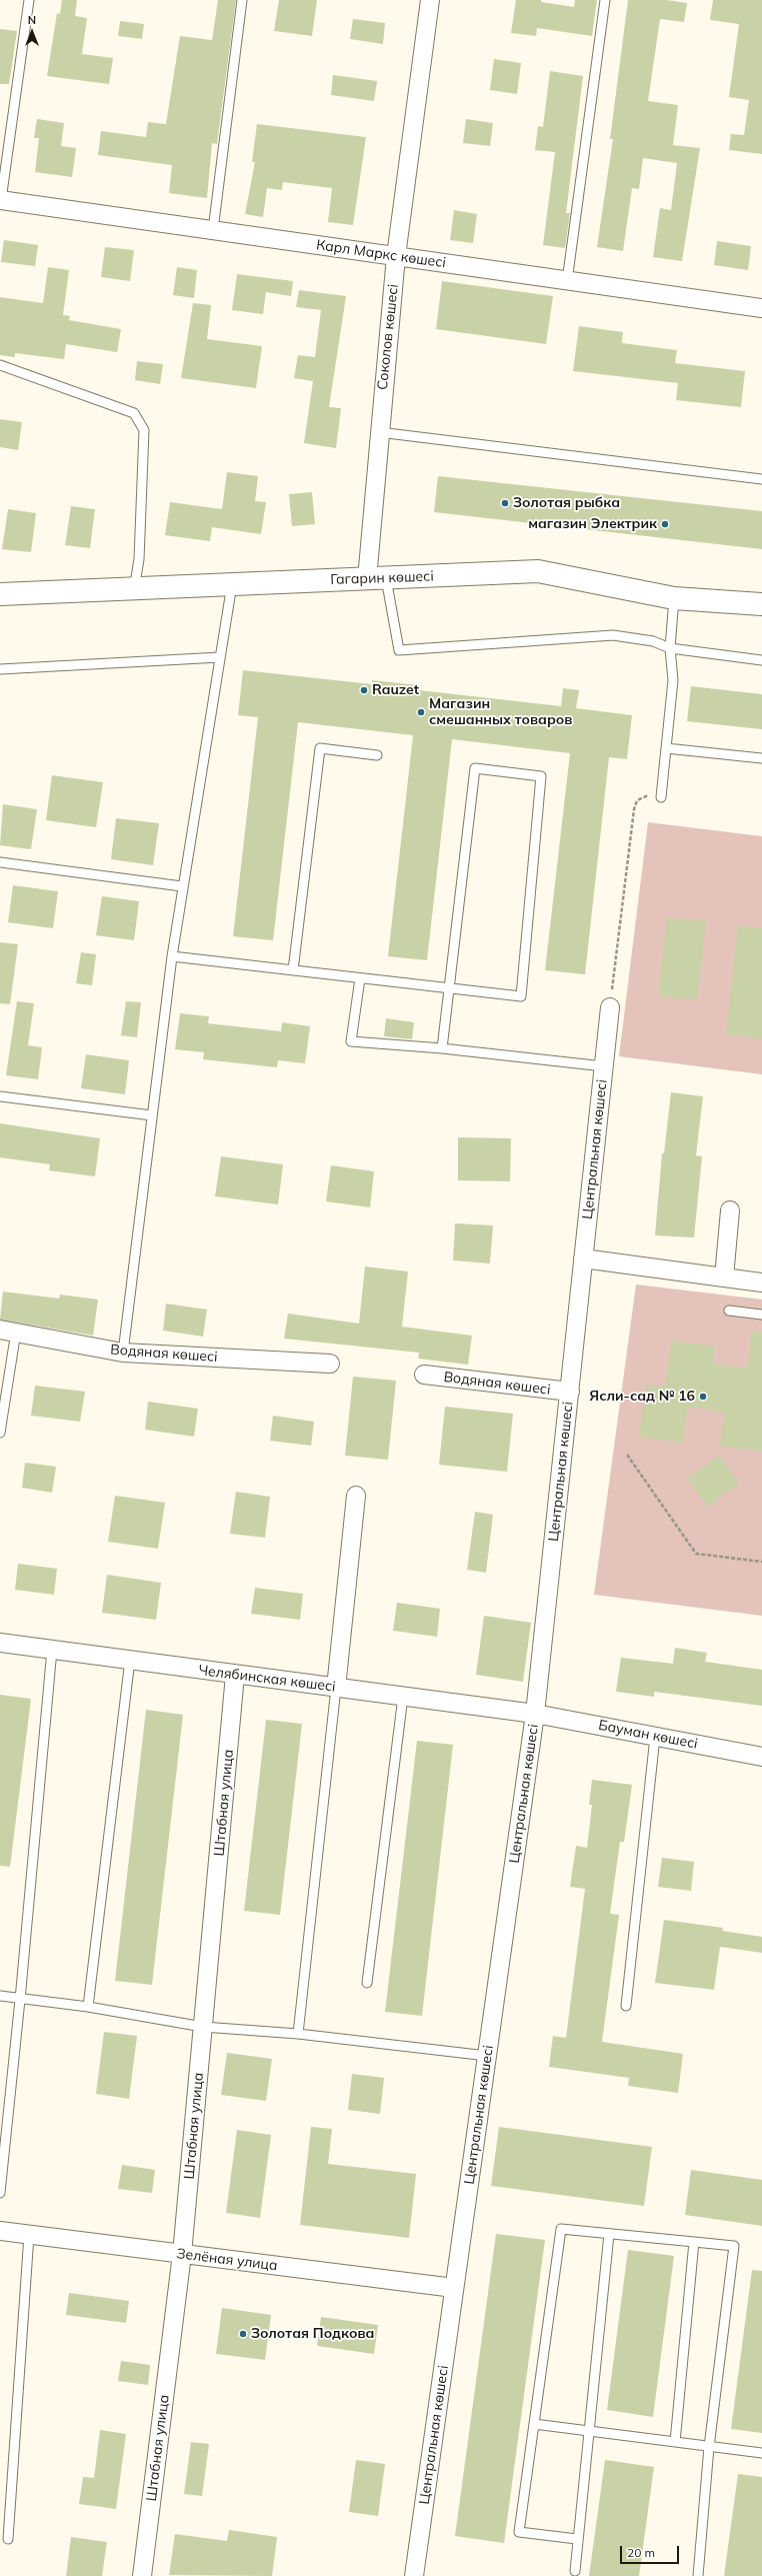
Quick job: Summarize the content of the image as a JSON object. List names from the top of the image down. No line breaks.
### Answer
{"streets":{"street":["Карл Маркс көшесі","Соколов көшесі","Гагарин көшесі","Центральная көшесі","Водяная көшесі","Челябинская көшесі","Бауман көшесі","Штабная улица","Зелёная улица"]},"crossings":[["Карл Маркс көшесі","Соколов көшесі"],["Соколов көшесі","Гагарин көшесі"],["Центральная көшесі","Водяная көшесі"],["Центральная көшесі","Челябинская көшесі"],["Центральная көшесі","Бауман көшесі"],["Центральная көшесі","Зелёная улица"],["Челябинская көшесі","Бауман көшесі"],["Челябинская көшесі","Штабная улица"],["Штабная улица","Зелёная улица"]],"places":["Золотая рыбка","магазин Электрик","Rauzet","Магазин смешанных товаров","Ясли-сад № 16","Золотая Подкова"],"scale_bar":"20 m","north":"top"}
